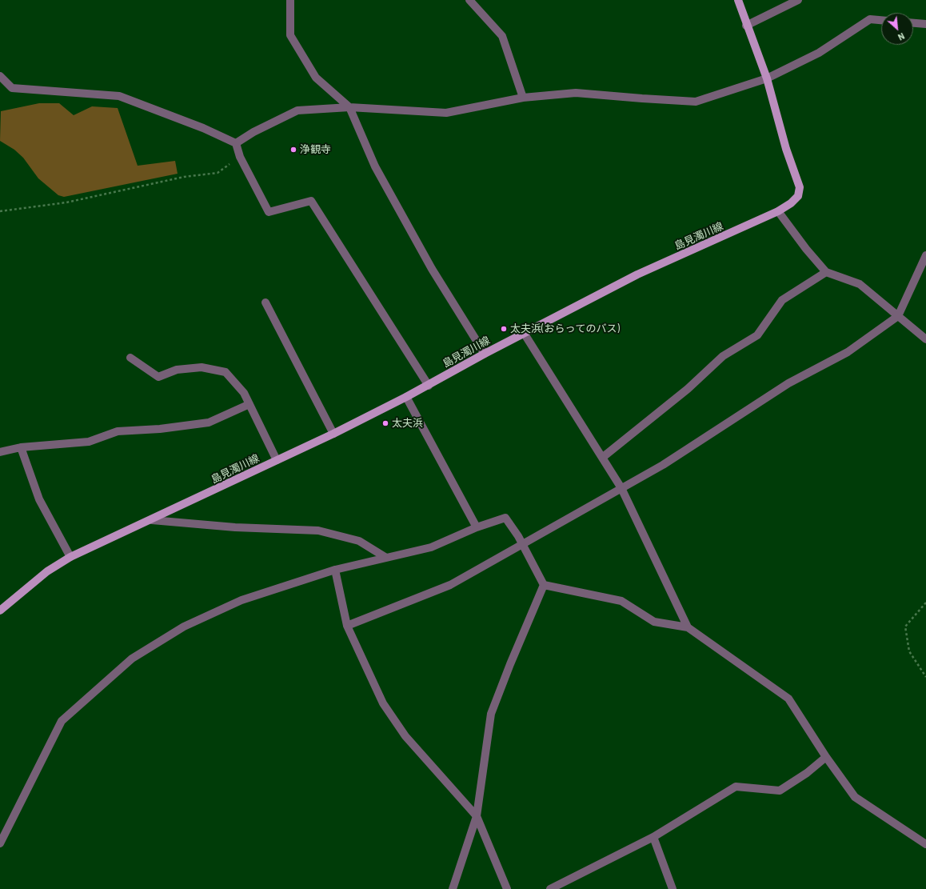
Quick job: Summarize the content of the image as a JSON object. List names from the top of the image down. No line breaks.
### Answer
{"streets":{"main road":["島見濁川線"]},"places":["浄観寺","太夫浜(おらってのバス)","太夫浜"],"north":"bottom right"}
